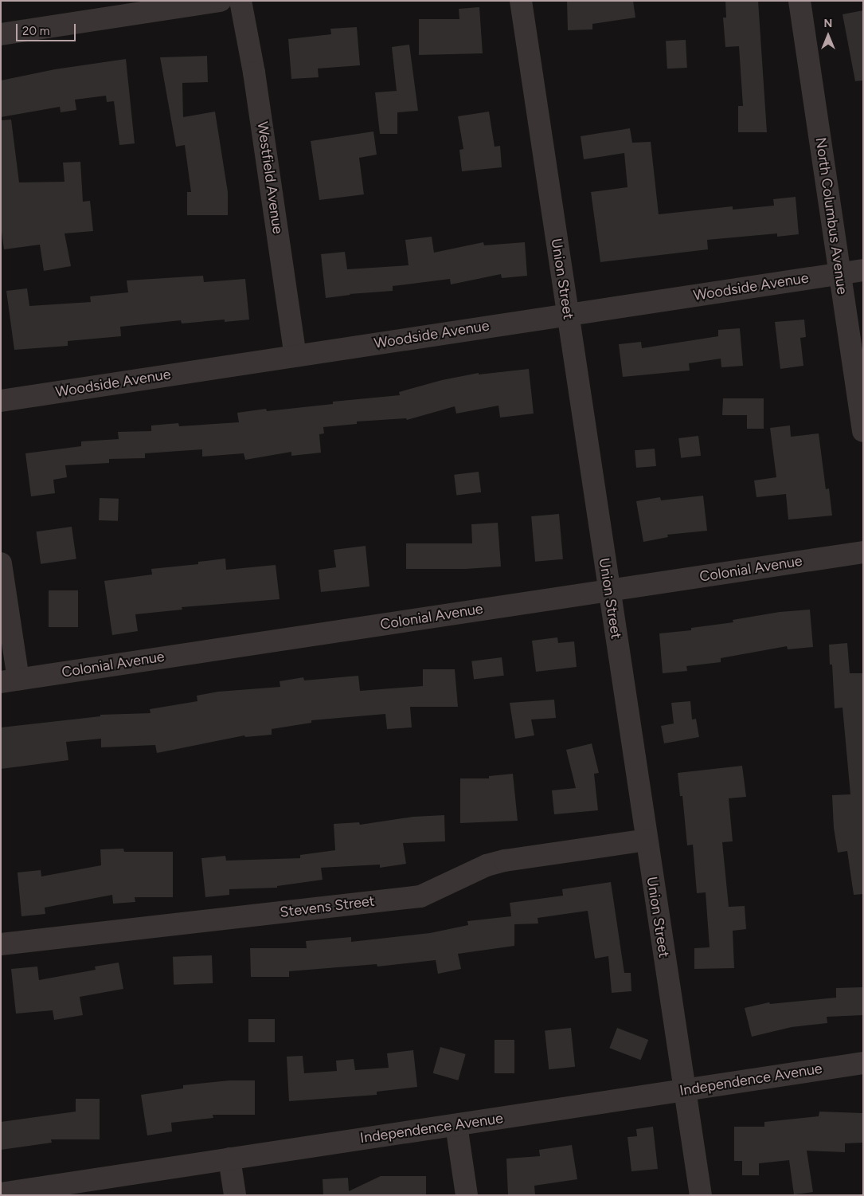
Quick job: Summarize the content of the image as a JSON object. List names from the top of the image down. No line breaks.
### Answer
{"streets":{"street":["Westfield Avenue","North Columbus Avenue","Union Street","Woodside Avenue","Colonial Avenue","Stevens Street","Independence Avenue"]},"crossings":[["Westfield Avenue","Woodside Avenue"],["North Columbus Avenue","Woodside Avenue"],["Union Street","Woodside Avenue"],["Union Street","Colonial Avenue"],["Union Street","Stevens Street"],["Union Street","Independence Avenue"]],"scale_bar":"20 m","north":"top"}
